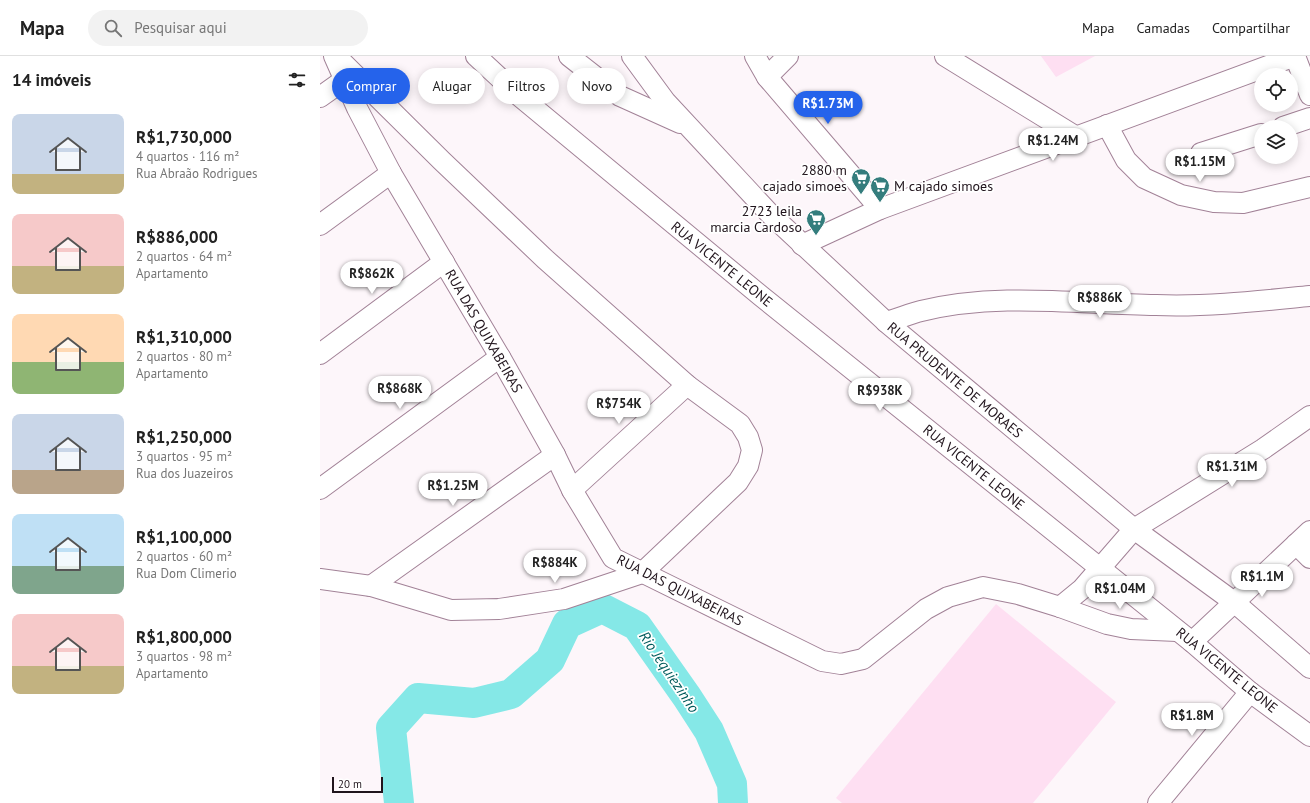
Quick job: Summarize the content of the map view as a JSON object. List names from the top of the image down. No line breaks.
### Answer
{"streets":{"street":["RUA VICENTE LEONE","RUA DAS QUIXABEIRAS","RUA PRUDENTE DE MORAES"]},"crossings":[["RUA VICENTE LEONE","RUA DAS QUIXABEIRAS"]],"water":["Rio Jequiezinho"],"places":{"supermarket":["2880 m cajado simoes","M cajado simoes","2723 leila marcia Cardoso"]},"scale_bar":"20 m","page":{"header":"Mapa","search":"Pesquisar aqui","nav":["Mapa","Camadas","Compartilhar"],"heading":"14 imóveis","chip":["Comprar","Alugar","Filtros","Novo"],"price":["R$1.73M","R$1.24M","R$1.15M","R$862K","R$886K","R$868K","R$938K","R$754K","R$1.31M","R$1.25M","R$884K","R$1.1M","R$1.04M","R$1.8M"],"list":[{"name":"R$1,730,000","note":"4 quartos · 116 m² · Rua Abraão Rodrigues"},{"name":"R$886,000","note":"2 quartos · 64 m² · Apartamento"},{"name":"R$1,310,000","note":"2 quartos · 80 m² · Apartamento"},{"name":"R$1,250,000","note":"3 quartos · 95 m² · Rua dos Juazeiros"},{"name":"R$1,100,000","note":"2 quartos · 60 m² · Rua Dom Climerio"},{"name":"R$1,800,000","note":"3 quartos · 98 m² · Apartamento"}],"scale":"20 m"}}
